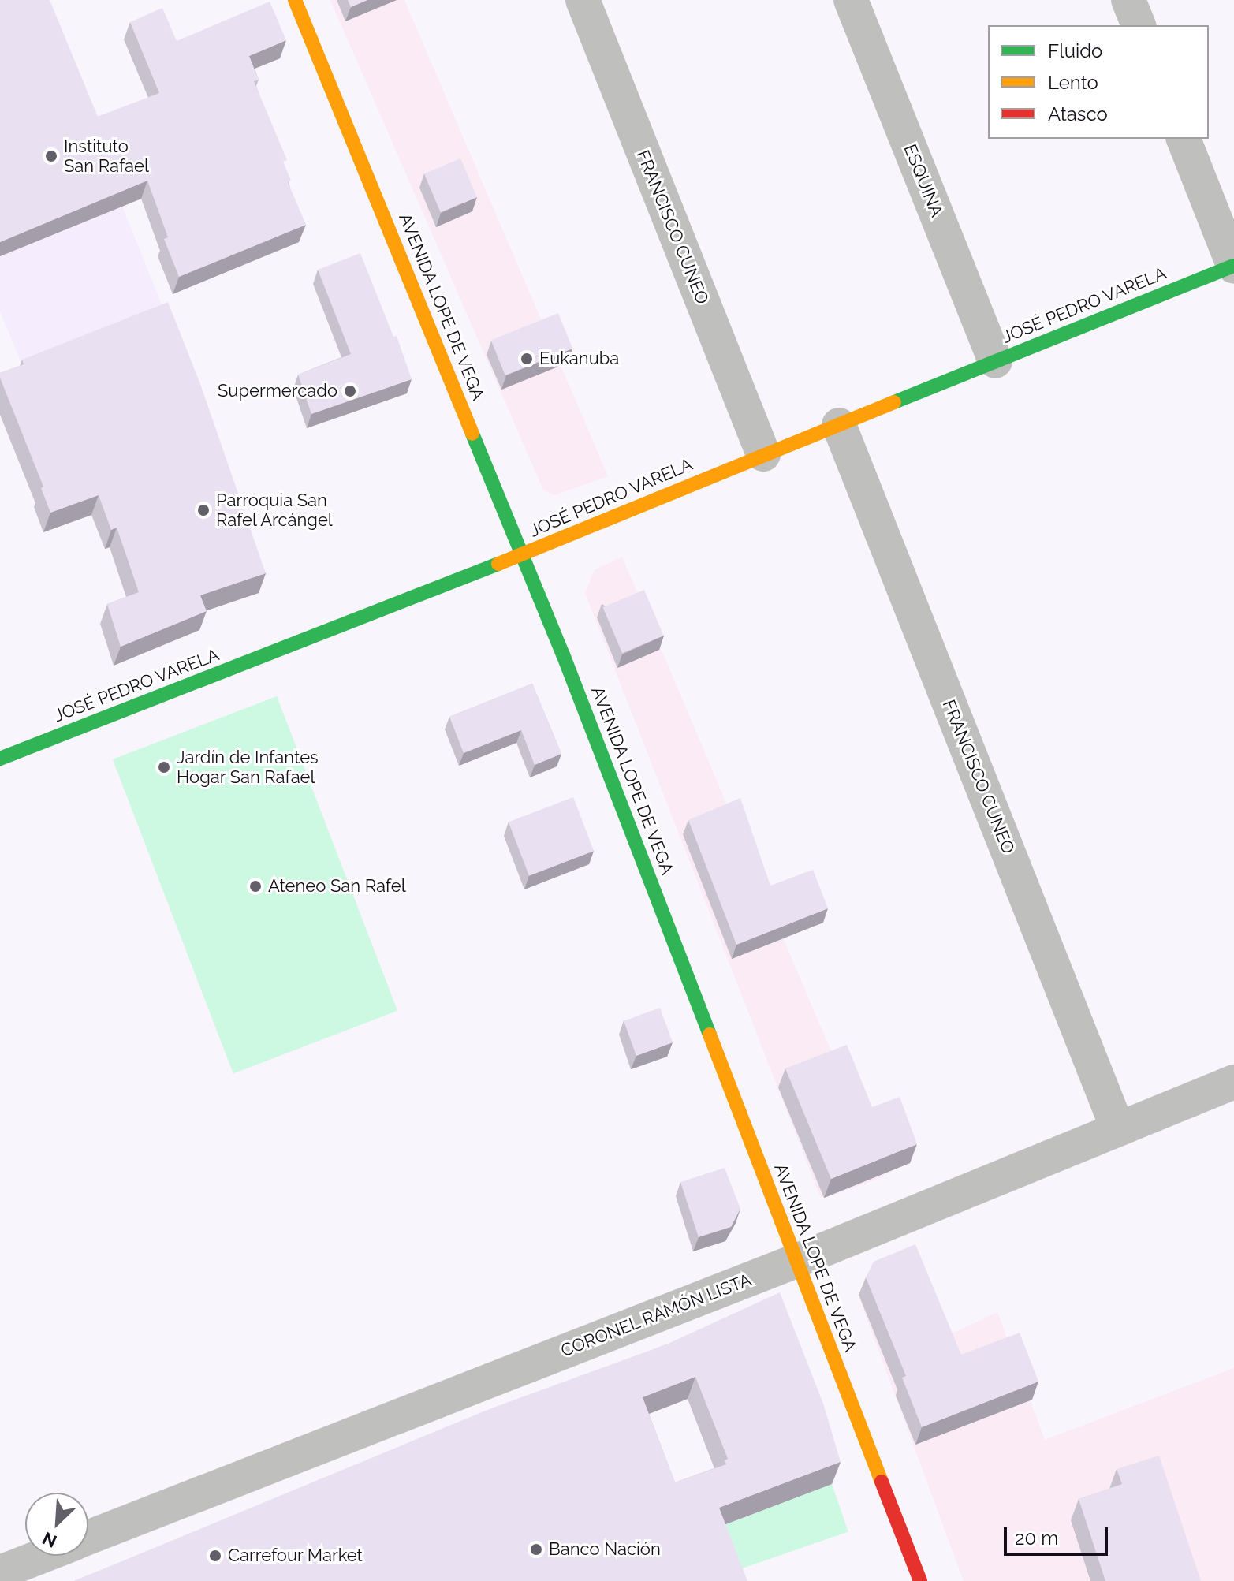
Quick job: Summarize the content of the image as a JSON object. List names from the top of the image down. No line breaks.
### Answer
{"streets":{"main road":["JOSÉ PEDRO VARELA","AVENIDA LOPE DE VEGA"],"street":["ESQUINA","FRANCISCO CUNEO","CORONEL RAMÓN LISTA"]},"crossings":[["ESQUINA","JOSÉ PEDRO VARELA"],["FRANCISCO CUNEO","JOSÉ PEDRO VARELA"],["FRANCISCO CUNEO","CORONEL RAMÓN LISTA"],["JOSÉ PEDRO VARELA","AVENIDA LOPE DE VEGA"],["AVENIDA LOPE DE VEGA","CORONEL RAMÓN LISTA"]],"places":["Instituto San Rafael","Eukanuba","Supermercado","Parroquia San Rafel Arcángel","Jardín de Infantes Hogar San Rafael","Ateneo San Rafel","Banco Nación","Carrefour Market"],"legend":["Fluido","Lento","Atasco"],"scale_bar":"20 m","north":"bottom left"}
